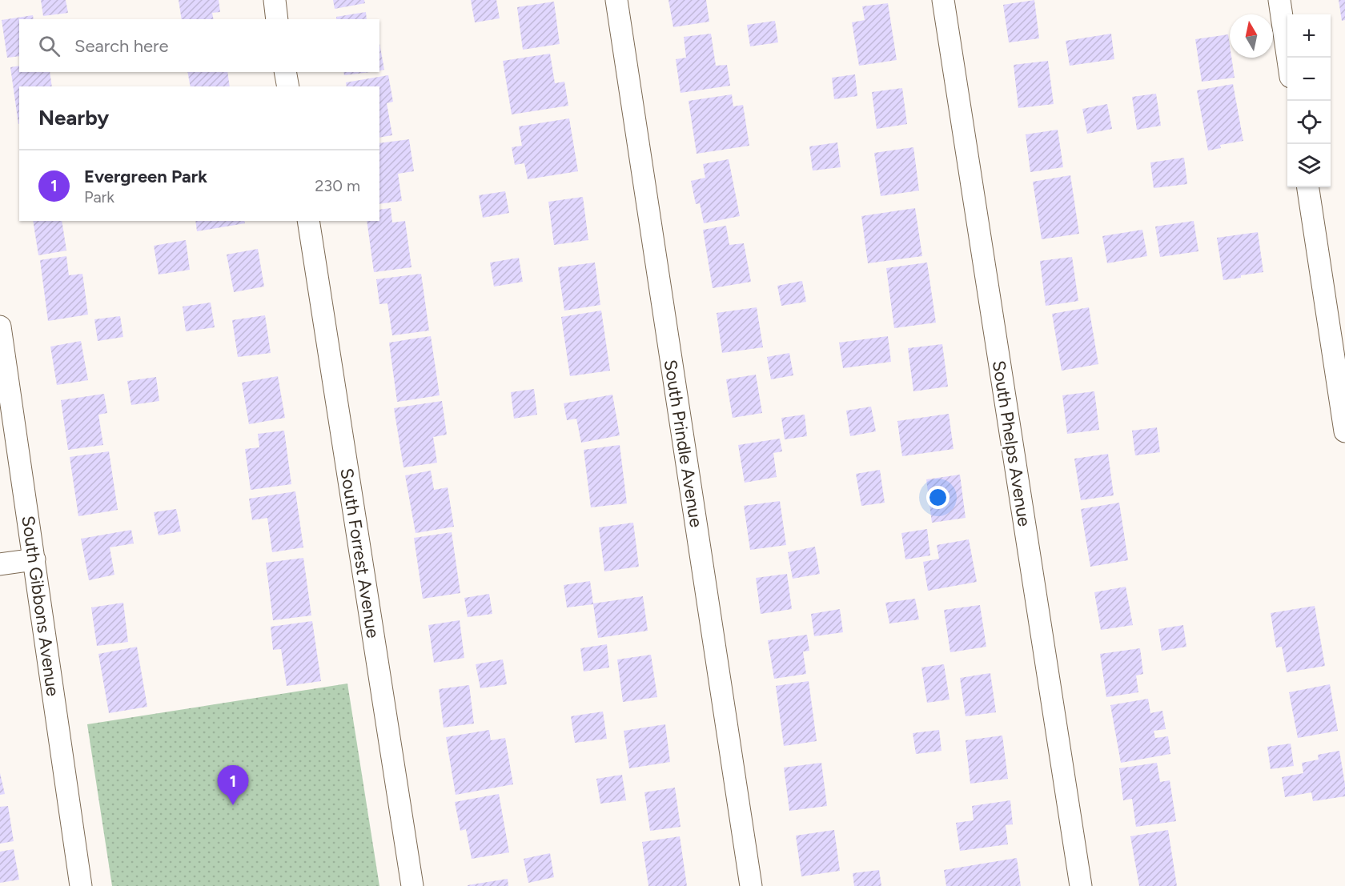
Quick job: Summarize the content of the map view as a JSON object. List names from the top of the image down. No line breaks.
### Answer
{"streets":{"street":["South Prindle Avenue","South Phelps Avenue","South Forrest Avenue","South Gibbons Avenue"]},"north":"top","page":{"map_buttons":["+","−"],"search":"Search here","heading":"Nearby","list":[{"mark":"1","name":"Evergreen Park","note":"Park","value":"230 m"}],"pins":"1"}}
